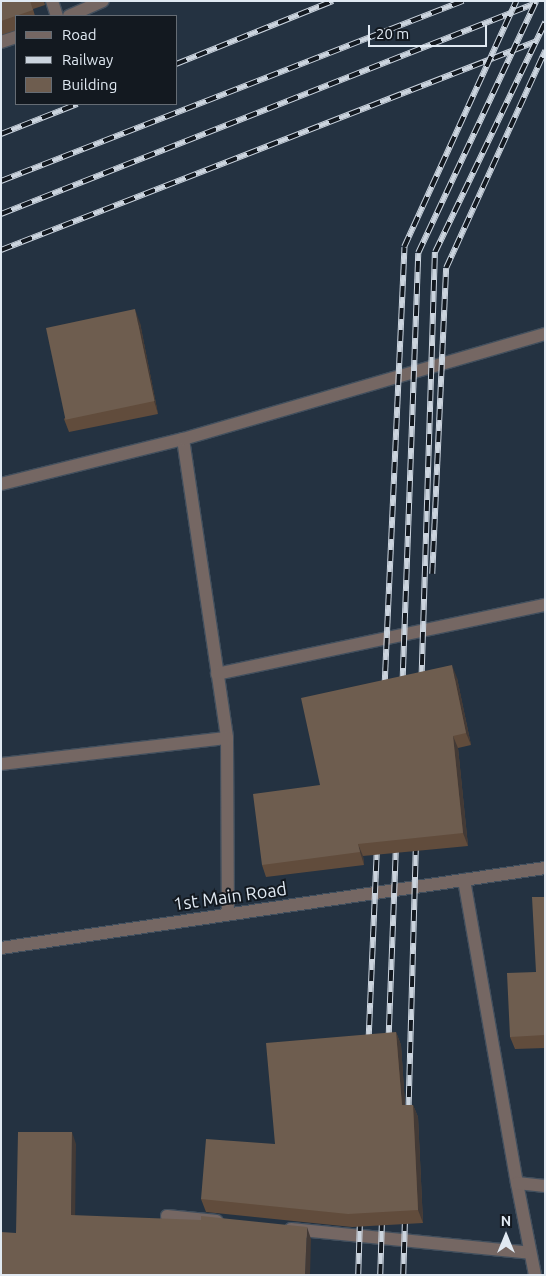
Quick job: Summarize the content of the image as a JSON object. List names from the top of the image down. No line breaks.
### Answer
{"streets":{"street":["1st Main Road"]},"legend":["Road","Railway","Building"],"scale_bar":"20 m","north":"top"}
